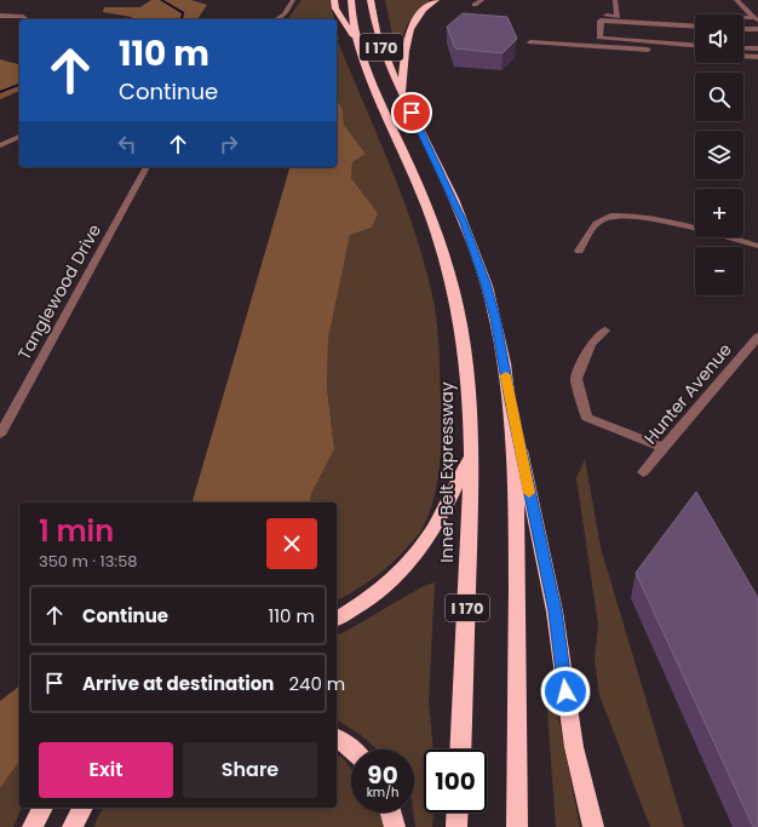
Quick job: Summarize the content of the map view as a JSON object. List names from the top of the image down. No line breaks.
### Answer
{"streets":{"highway":["I 170","Inner Belt Expressway"],"street":["Tanglewood Drive","Hunter Avenue"]},"page":{"map_buttons":["+","−"],"turn":["110 m","Continue"],"heading":["1 min","350 m · 13:58"],"list":[{"name":"Continue","value":"110 m"},{"name":"Arrive at destination","value":"240 m"}],"buttons":["Exit","Share"],"speed":"90 km/h","limit":"100"}}
